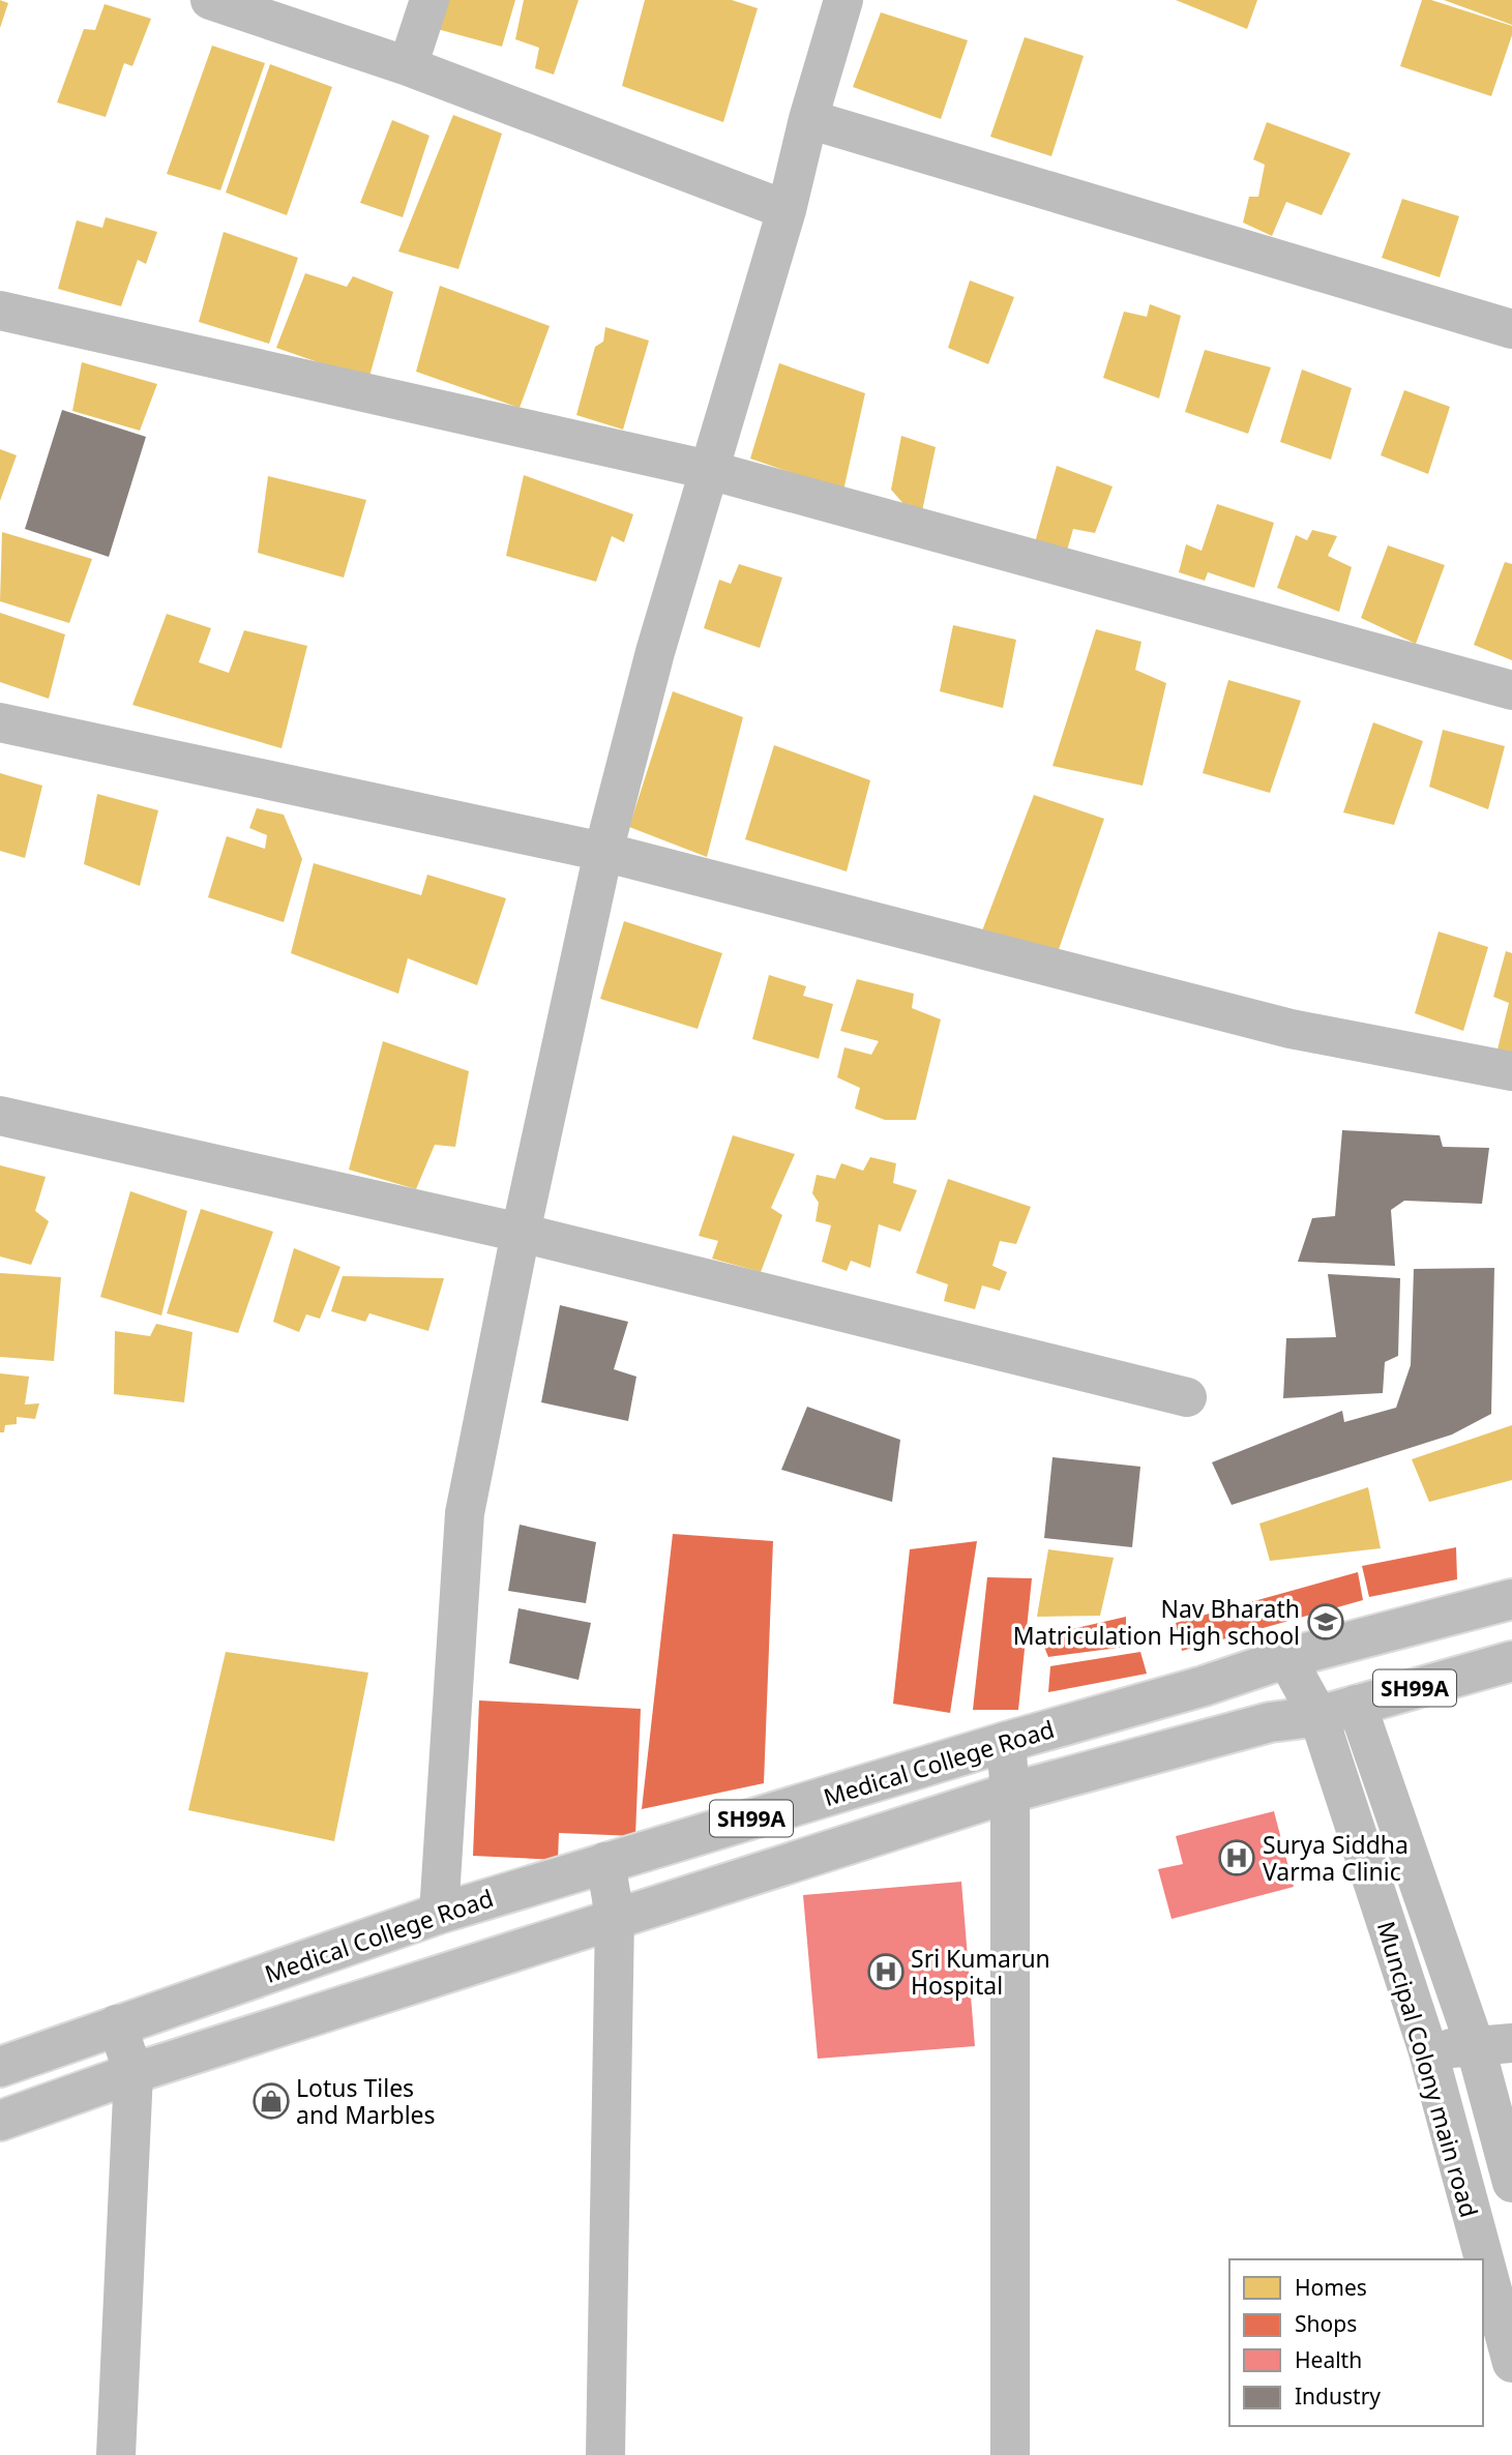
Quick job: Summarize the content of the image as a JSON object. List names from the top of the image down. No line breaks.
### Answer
{"streets":{"street":["SH99A","Medical College Road","Muncipal Colony main road"]},"crossings":[["Medical College Road","Muncipal Colony main road"]],"places":{"school or university":["Nav Bharath Matriculation High school"],"hospital":["Surya Siddha Varma Clinic","Sri Kumarun Hospital"],"shop":["Lotus Tiles and Marbles"]},"legend":["Homes","Shops","Health","Industry"]}
